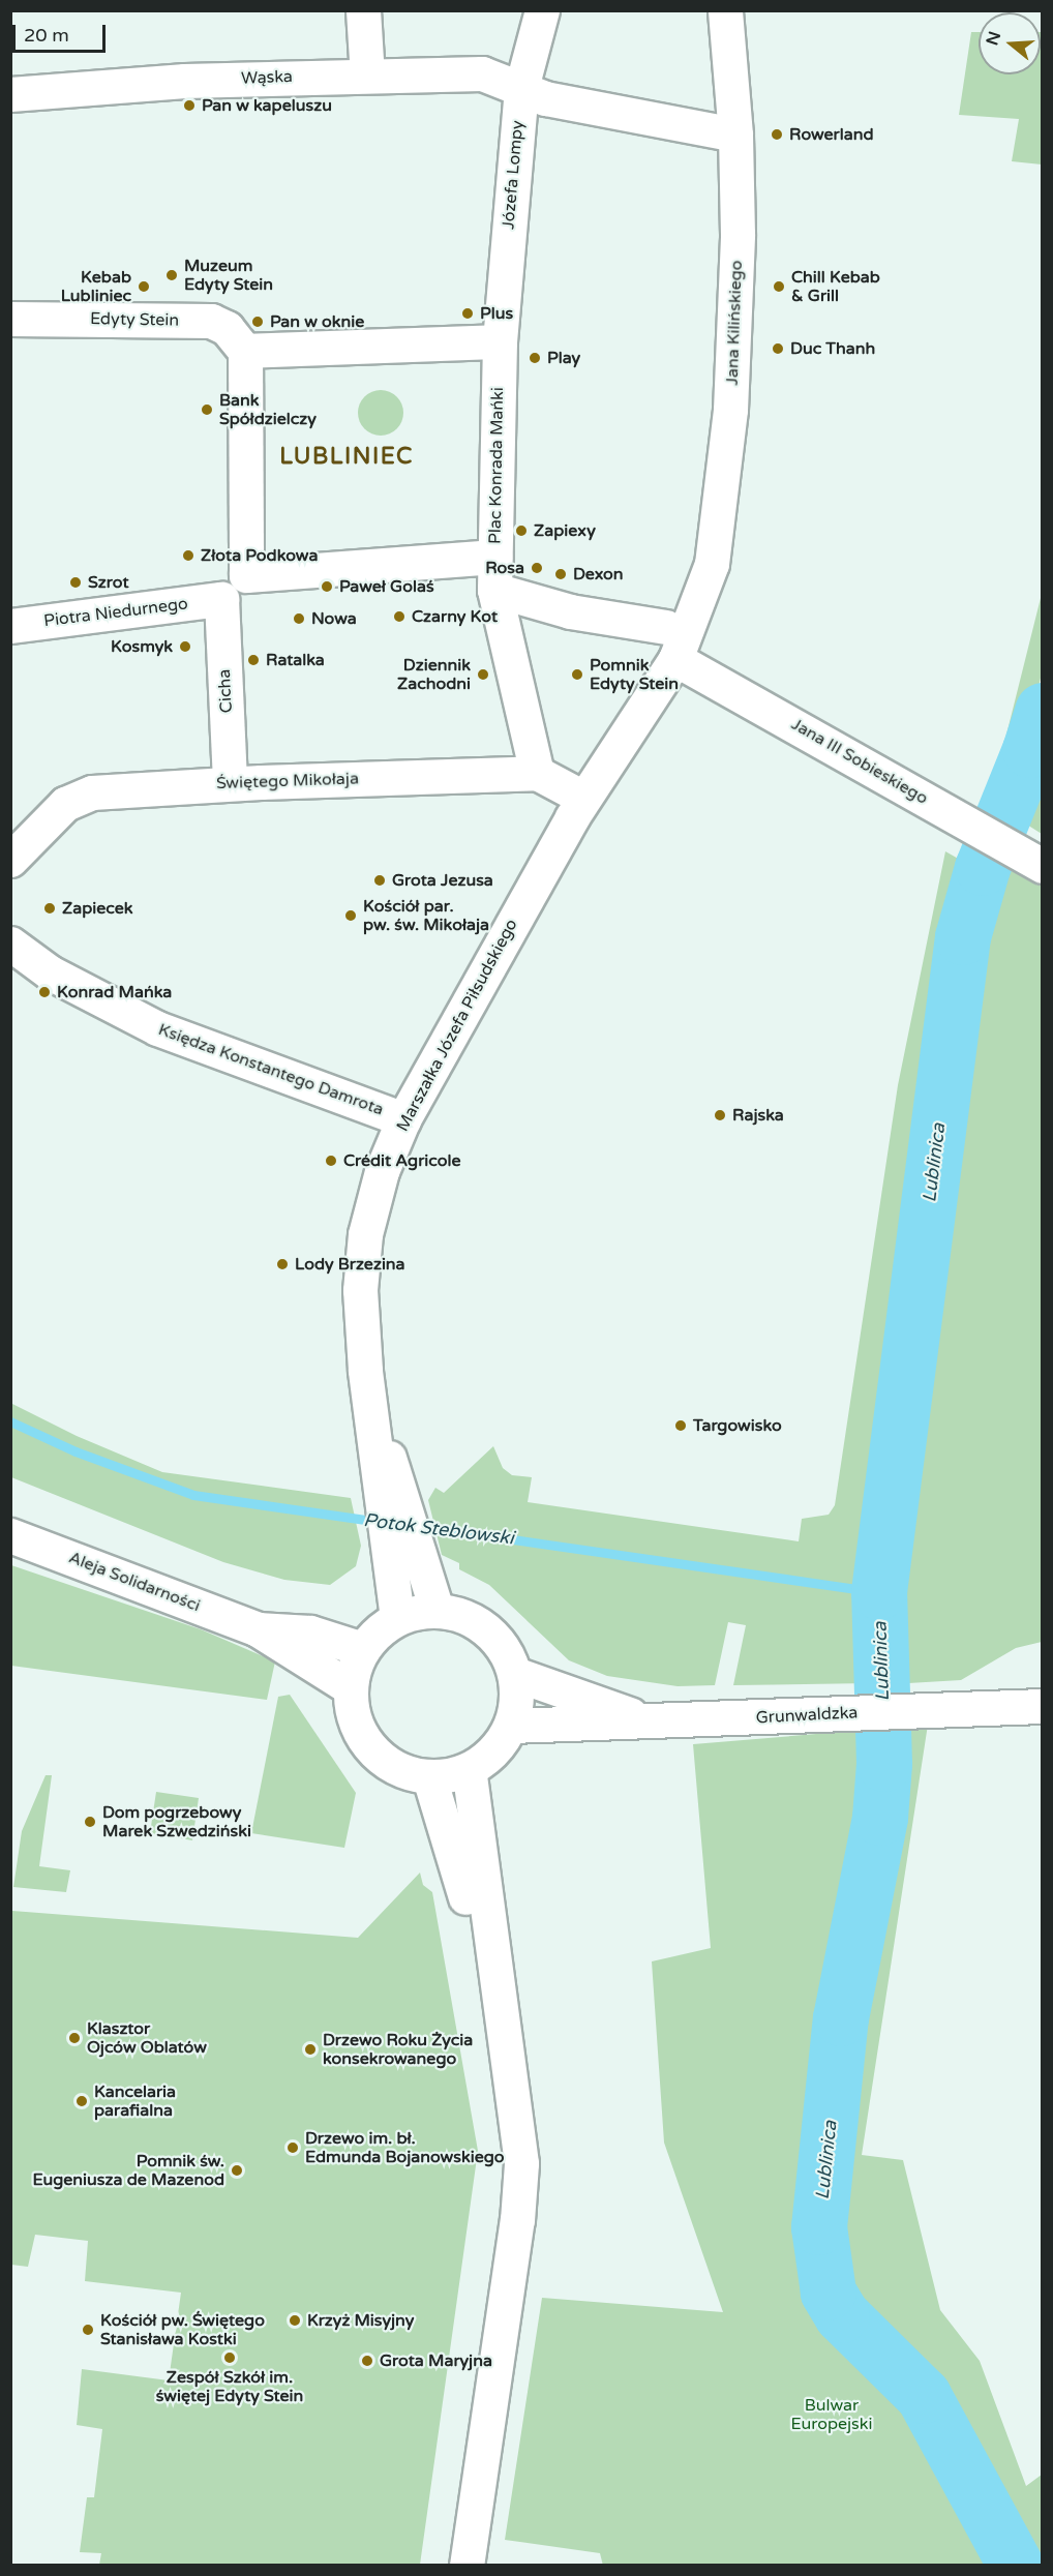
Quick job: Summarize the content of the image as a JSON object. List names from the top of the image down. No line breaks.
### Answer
{"streets":{"street":["Wąska","Józefa Lompy","Edyty Stein","Jana Kilińskiego","Plac Konrada Mańki","Piotra Niedurnego","Cicha","Jana III Sobieskiego","Świętego Mikołaja","Marszałka Józefa Piłsudskiego","Księdza Konstantego Damrota","Aleja Solidarności","Grunwaldzka"]},"crossings":[["Wąska","Józefa Lompy"],["Wąska","Jana Kilińskiego"],["Józefa Lompy","Plac Konrada Mańki"],["Jana Kilińskiego","Jana III Sobieskiego"],["Jana Kilińskiego","Marszałka Józefa Piłsudskiego"],["Piotra Niedurnego","Cicha"],["Cicha","Świętego Mikołaja"],["Marszałka Józefa Piłsudskiego","Księdza Konstantego Damrota"],["Marszałka Józefa Piłsudskiego","Aleja Solidarności"],["Marszałka Józefa Piłsudskiego","Grunwaldzka"],["Aleja Solidarności","Grunwaldzka"]],"districts":["LUBLINIEC"],"water":["Lublinica","Potok Steblowski"],"parks":["Bulwar Europejski"],"places":["Pan w kapeluszu","Rowerland","Muzeum Edyty Stein","Kebab Lubliniec","Chill Kebab & Grill","Plus","Pan w oknie","Duc Thanh","Play","Bank Spółdzielczy","Zapiexy","Złota Podkowa","Rosa","Dexon","Szrot","Paweł Golaś","Czarny Kot","Nowa","Kosmyk","Ratalka","Dziennik Zachodni","Pomnik Edyty Stein","Grota Jezusa","Zapiecek","Kościół par. pw. św. Mikołaja","Konrad Mańka","Rajska","Crédit Agricole","Lody Brzezina","Targowisko","Dom pogrzebowy Marek Szwedziński","Klasztor Ojców Oblatów","Drzewo Roku Życia konsekrowanego","Kancelaria parafialna","Drzewo im. bł. Edmunda Bojanowskiego","Pomnik św. Eugeniusza de Mazenod","Krzyż Misyjny","Kościół pw. Świętego Stanisława Kostki","Zespół Szkół im. świętej Edyty Stein","Grota Maryjna"],"scale_bar":"20 m","north":"left"}
